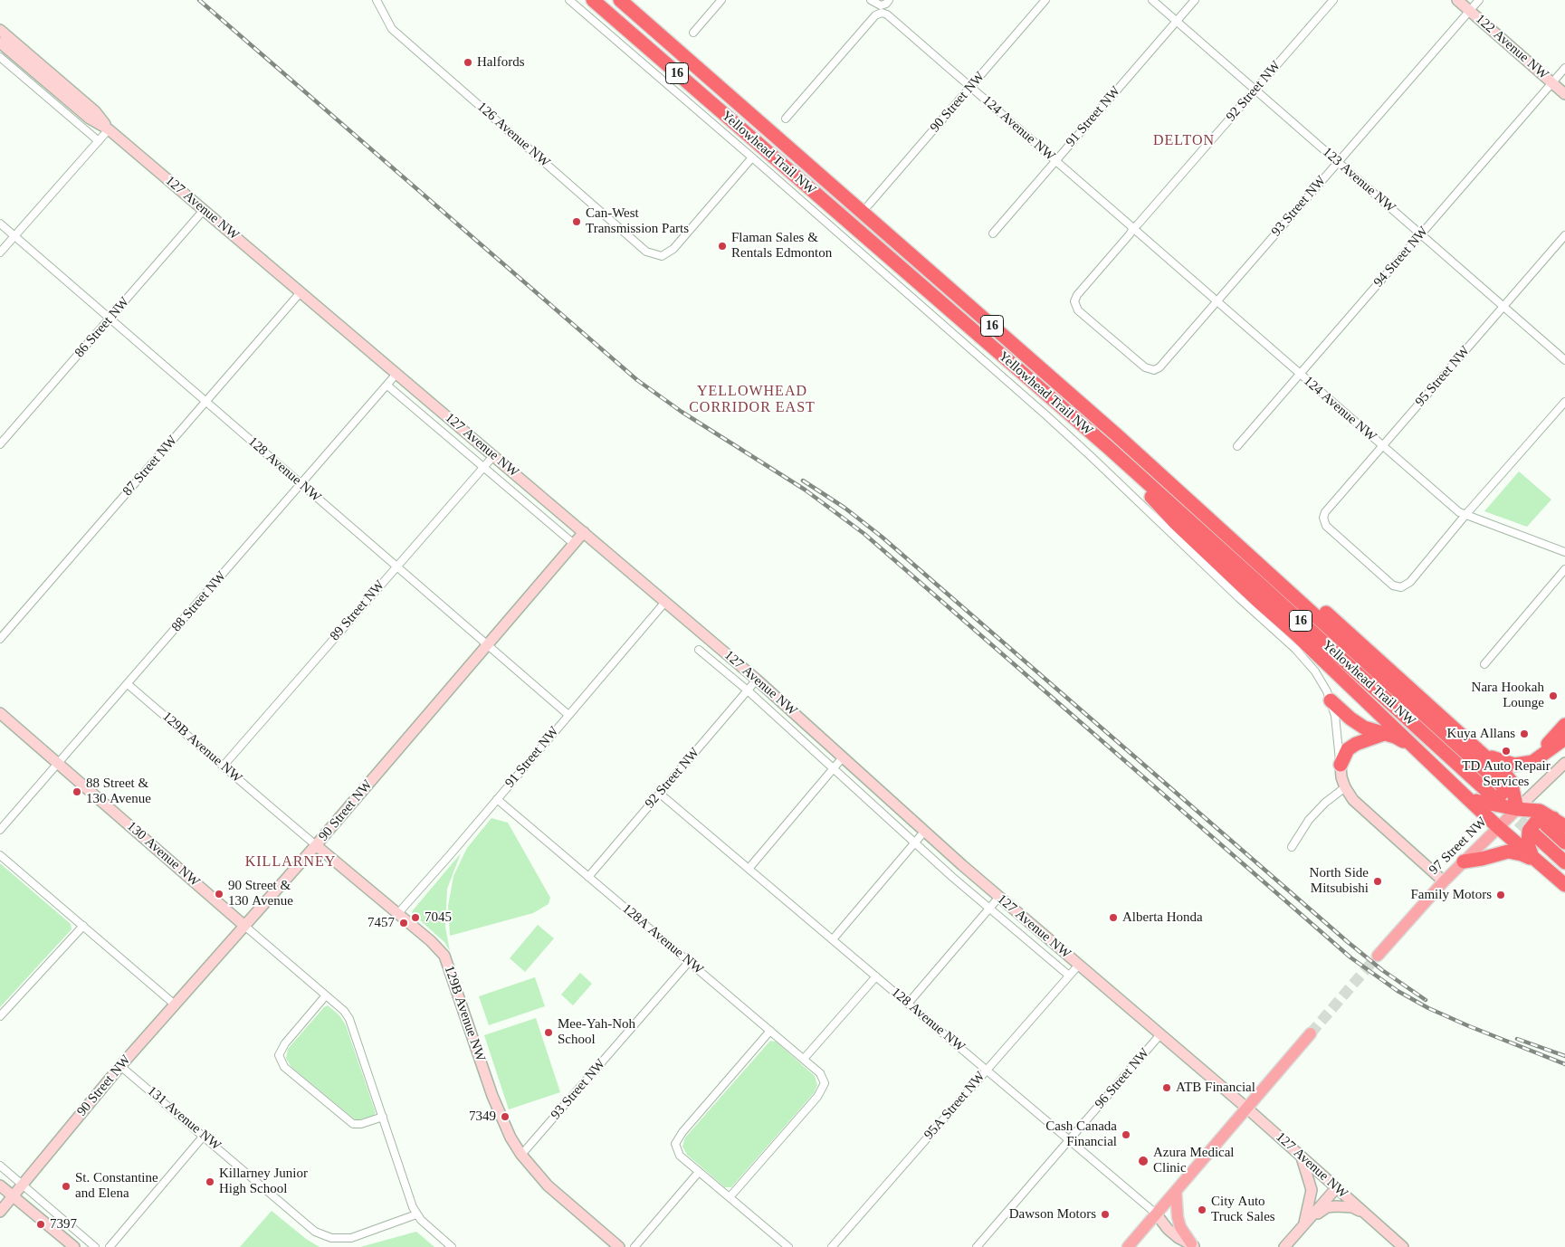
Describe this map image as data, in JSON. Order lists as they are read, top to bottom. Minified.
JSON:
{"streets":{"highway":["16","Yellowhead Trail NW"],"main road":["97 Street NW"],"street":["122 Avenue NW","92 Street NW","90 Street NW","91 Street NW","124 Avenue NW","126 Avenue NW","123 Avenue NW","93 Street NW","127 Avenue NW","94 Street NW","86 Street NW","95 Street NW","87 Street NW","128 Avenue NW","88 Street NW","89 Street NW","129B Avenue NW","130 Avenue NW","128A Avenue NW","96 Street NW","95A Street NW","131 Avenue NW"]},"crossings":[["122 Avenue NW","93 Street NW"],["122 Avenue NW","94 Street NW"],["92 Street NW","124 Avenue NW"],["92 Street NW","123 Avenue NW"],["92 Street NW","93 Street NW"],["92 Street NW","127 Avenue NW"],["92 Street NW","128 Avenue NW"],["92 Street NW","128A Avenue NW"],["90 Street NW","124 Avenue NW"],["90 Street NW","127 Avenue NW"],["90 Street NW","128 Avenue NW"],["90 Street NW","129B Avenue NW"],["90 Street NW","130 Avenue NW"],["90 Street NW","131 Avenue NW"],["91 Street NW","124 Avenue NW"],["91 Street NW","123 Avenue NW"],["91 Street NW","127 Avenue NW"],["91 Street NW","128 Avenue NW"],["91 Street NW","129B Avenue NW"],["91 Street NW","128A Avenue NW"],["124 Avenue NW","93 Street NW"],["124 Avenue NW","94 Street NW"],["124 Avenue NW","95 Street NW"],["126 Avenue NW","Yellowhead Trail NW"],["123 Avenue NW","93 Street NW"],["123 Avenue NW","94 Street NW"],["123 Avenue NW","95 Street NW"],["93 Street NW","129B Avenue NW"],["93 Street NW","128A Avenue NW"],["127 Avenue NW","86 Street NW"],["127 Avenue NW","87 Street NW"],["127 Avenue NW","88 Street NW"],["127 Avenue NW","89 Street NW"],["127 Avenue NW","96 Street NW"],["127 Avenue NW","95A Street NW"],["86 Street NW","128 Avenue NW"],["87 Street NW","128 Avenue NW"],["128 Avenue NW","88 Street NW"],["128 Avenue NW","89 Street NW"],["128 Avenue NW","96 Street NW"],["128 Avenue NW","95A Street NW"],["88 Street NW","129B Avenue NW"],["88 Street NW","130 Avenue NW"],["89 Street NW","129B Avenue NW"],["130 Avenue NW","131 Avenue NW"]],"districts":["DELTON","YELLOWHEAD CORRIDOR EAST","KILLARNEY"],"places":["Halfords","Can-West Transmission Parts","Flaman Sales & Rentals Edmonton","Nara Hookah Lounge","Kuya Allans","TD Auto Repair Services","88 Street & 130 Avenue","North Side Mitsubishi","90 Street & 130 Avenue","Family Motors","7045","Alberta Honda","7457","Mee-Yah-Noh School","ATB Financial","7349","Cash Canada Financial","Azura Medical Clinic","Killarney Junior High School","St. Constantine and Elena","City Auto Truck Sales","Dawson Motors","7397"]}
